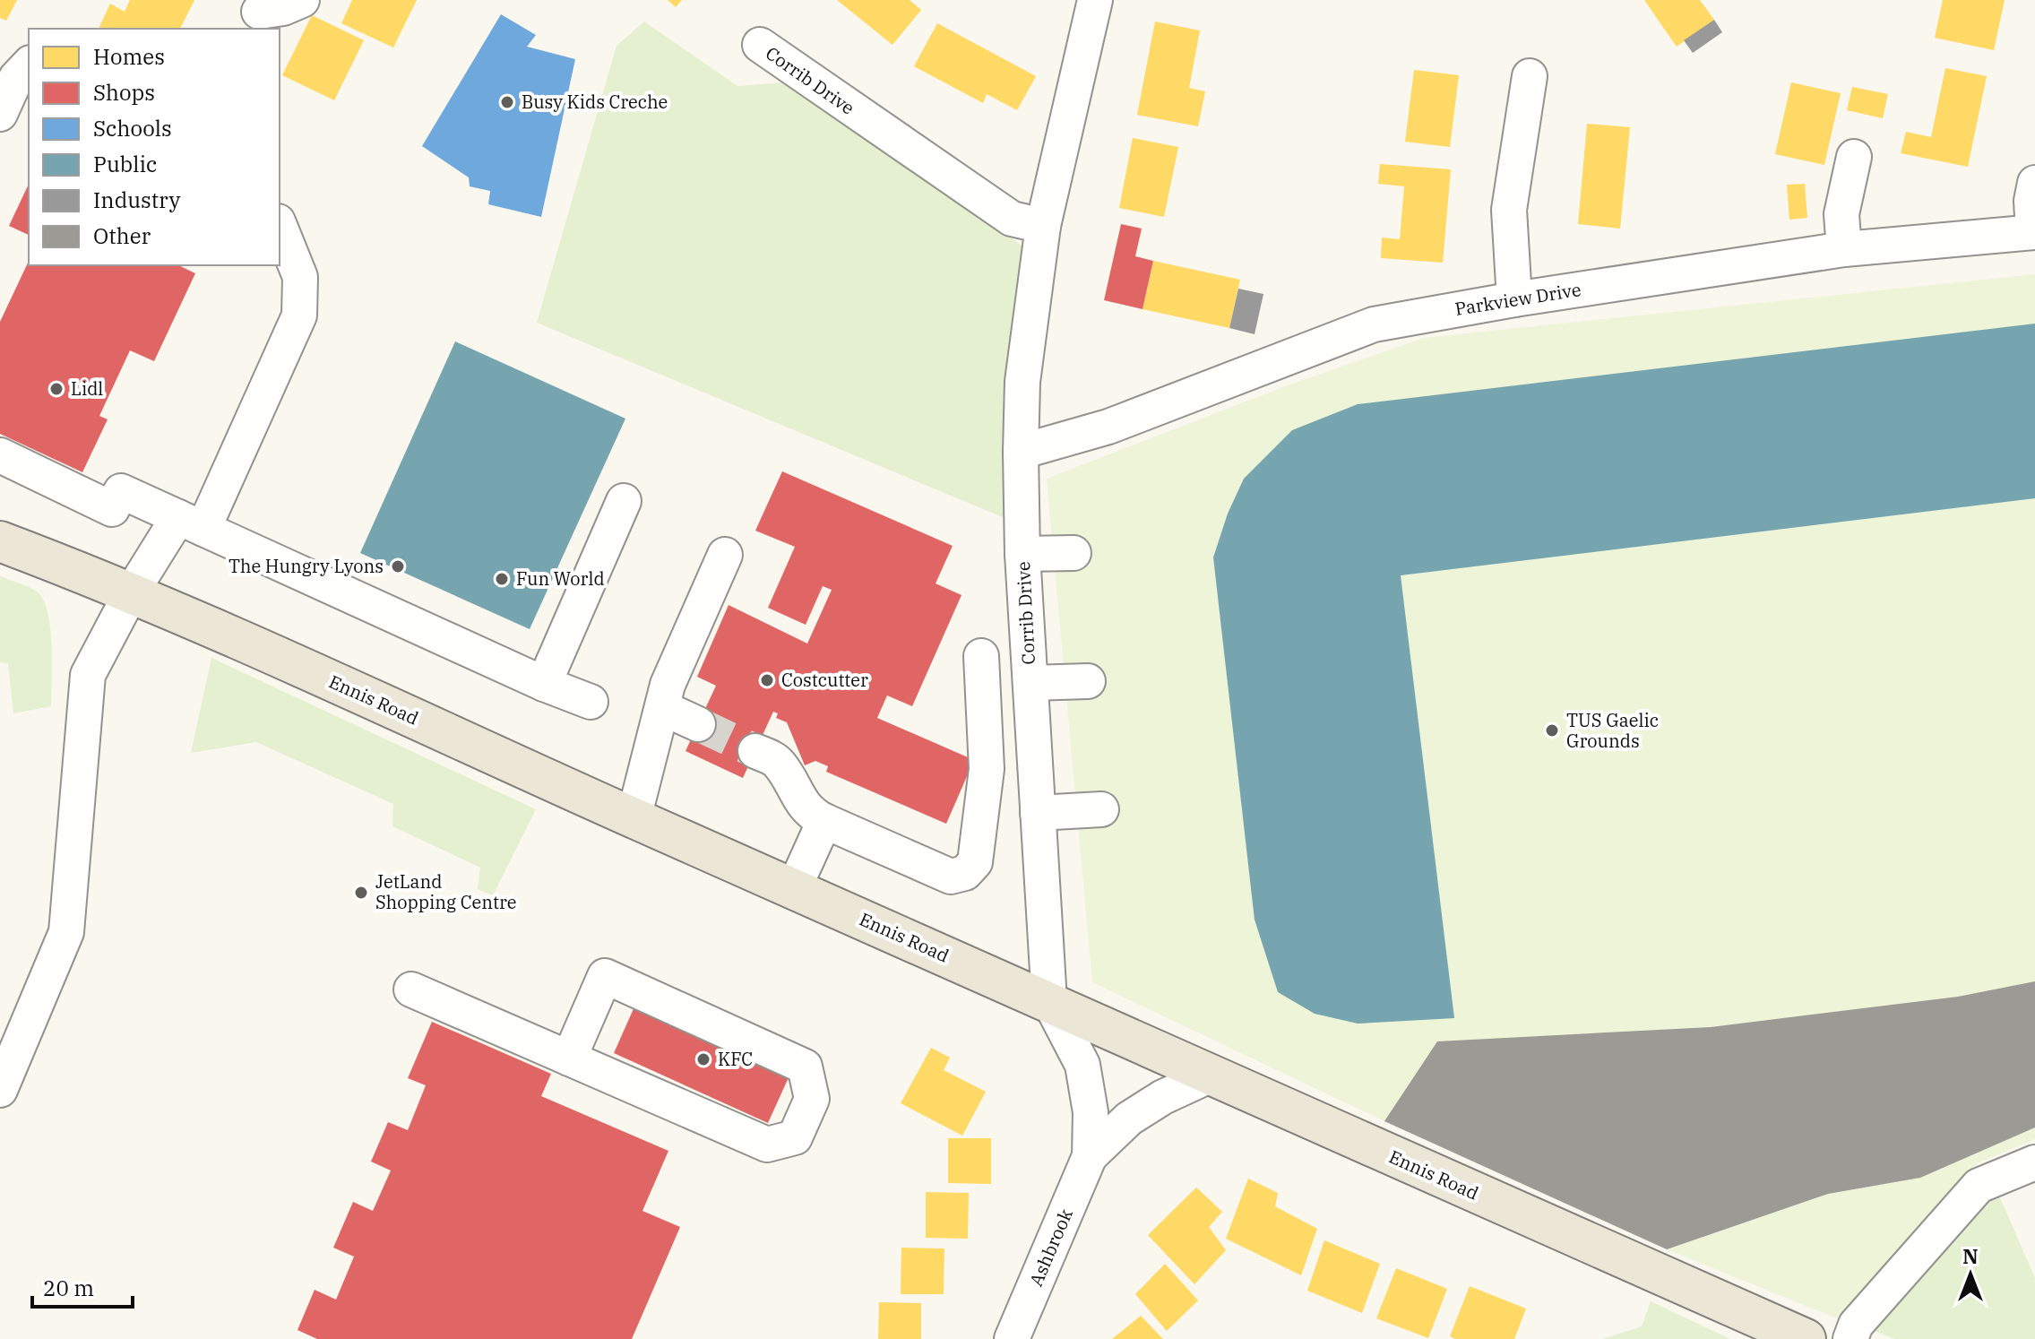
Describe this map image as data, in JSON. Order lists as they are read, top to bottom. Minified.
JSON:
{"streets":{"main road":["Ennis Road"],"street":["Corrib Drive","Parkview Drive","Ashbrook"]},"crossings":[["Corrib Drive","Parkview Drive"],["Corrib Drive","Ennis Road"],["Corrib Drive","Ashbrook"],["Ennis Road","Ashbrook"]],"places":["Busy Kids Creche","Lidl","The Hungry Lyons","Fun World","Costcutter","TUS Gaelic Grounds","JetLand Shopping Centre","KFC"],"legend":["Homes","Shops","Schools","Public","Industry","Other"],"scale_bar":"20 m","north":"top"}
